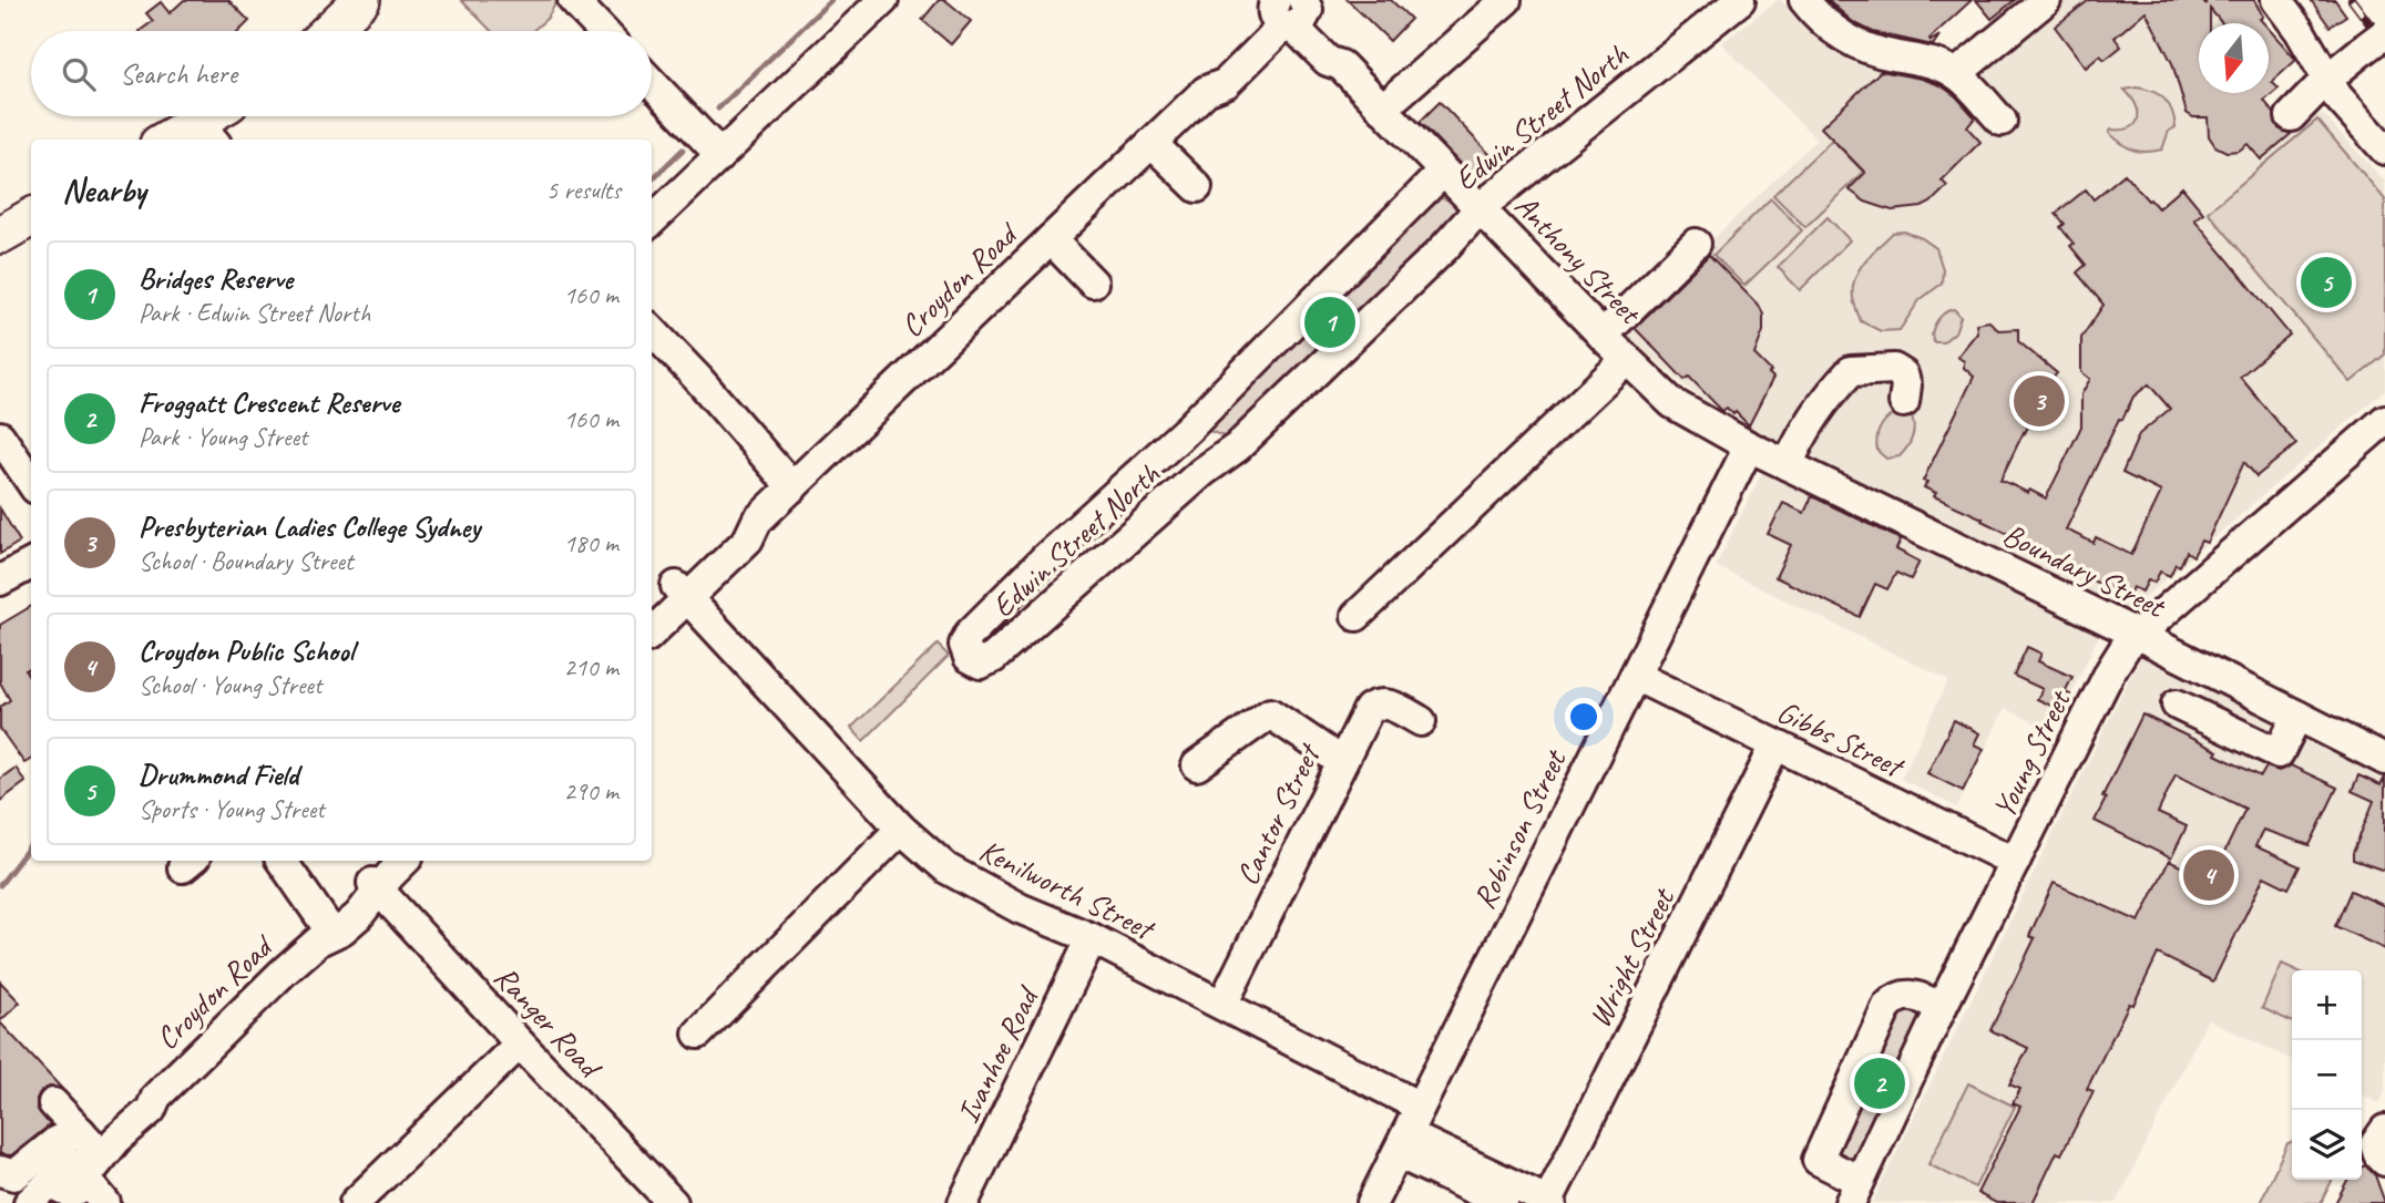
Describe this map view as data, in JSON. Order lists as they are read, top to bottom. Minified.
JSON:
{"streets":{"street":["Edwin Street North","Anthony Street","Croydon Road","Boundary Street","Gibbs Street","Young Street","Cantor Street","Robinson Street","Kenilworth Street","Wright Street","Ranger Road","Ivanhoe Road"]},"crossings":[["Edwin Street North","Anthony Street"],["Anthony Street","Croydon Road"],["Anthony Street","Boundary Street"],["Anthony Street","Robinson Street"],["Croydon Road","Kenilworth Street"],["Croydon Road","Ranger Road"],["Boundary Street","Young Street"],["Boundary Street","Robinson Street"],["Gibbs Street","Young Street"],["Gibbs Street","Robinson Street"],["Gibbs Street","Wright Street"],["Cantor Street","Kenilworth Street"],["Robinson Street","Kenilworth Street"],["Kenilworth Street","Ivanhoe Road"]],"north":"bottom","page":{"search":"Search here","heading":["Nearby","5 results"],"list":[{"mark":"1","name":"Bridges Reserve","note":"Park · Edwin Street North","value":"160 m"},{"mark":"2","name":"Froggatt Crescent Reserve","note":"Park · Young Street","value":"160 m"},{"mark":"3","name":"Presbyterian Ladies College Sydney","note":"School · Boundary Street","value":"180 m"},{"mark":"4","name":"Croydon Public School","note":"School · Young Street","value":"210 m"},{"mark":"5","name":"Drummond Field","note":"Sports · Young Street","value":"290 m"}],"pins":["5","1","3","4","2"],"map_buttons":["+","−"]}}
